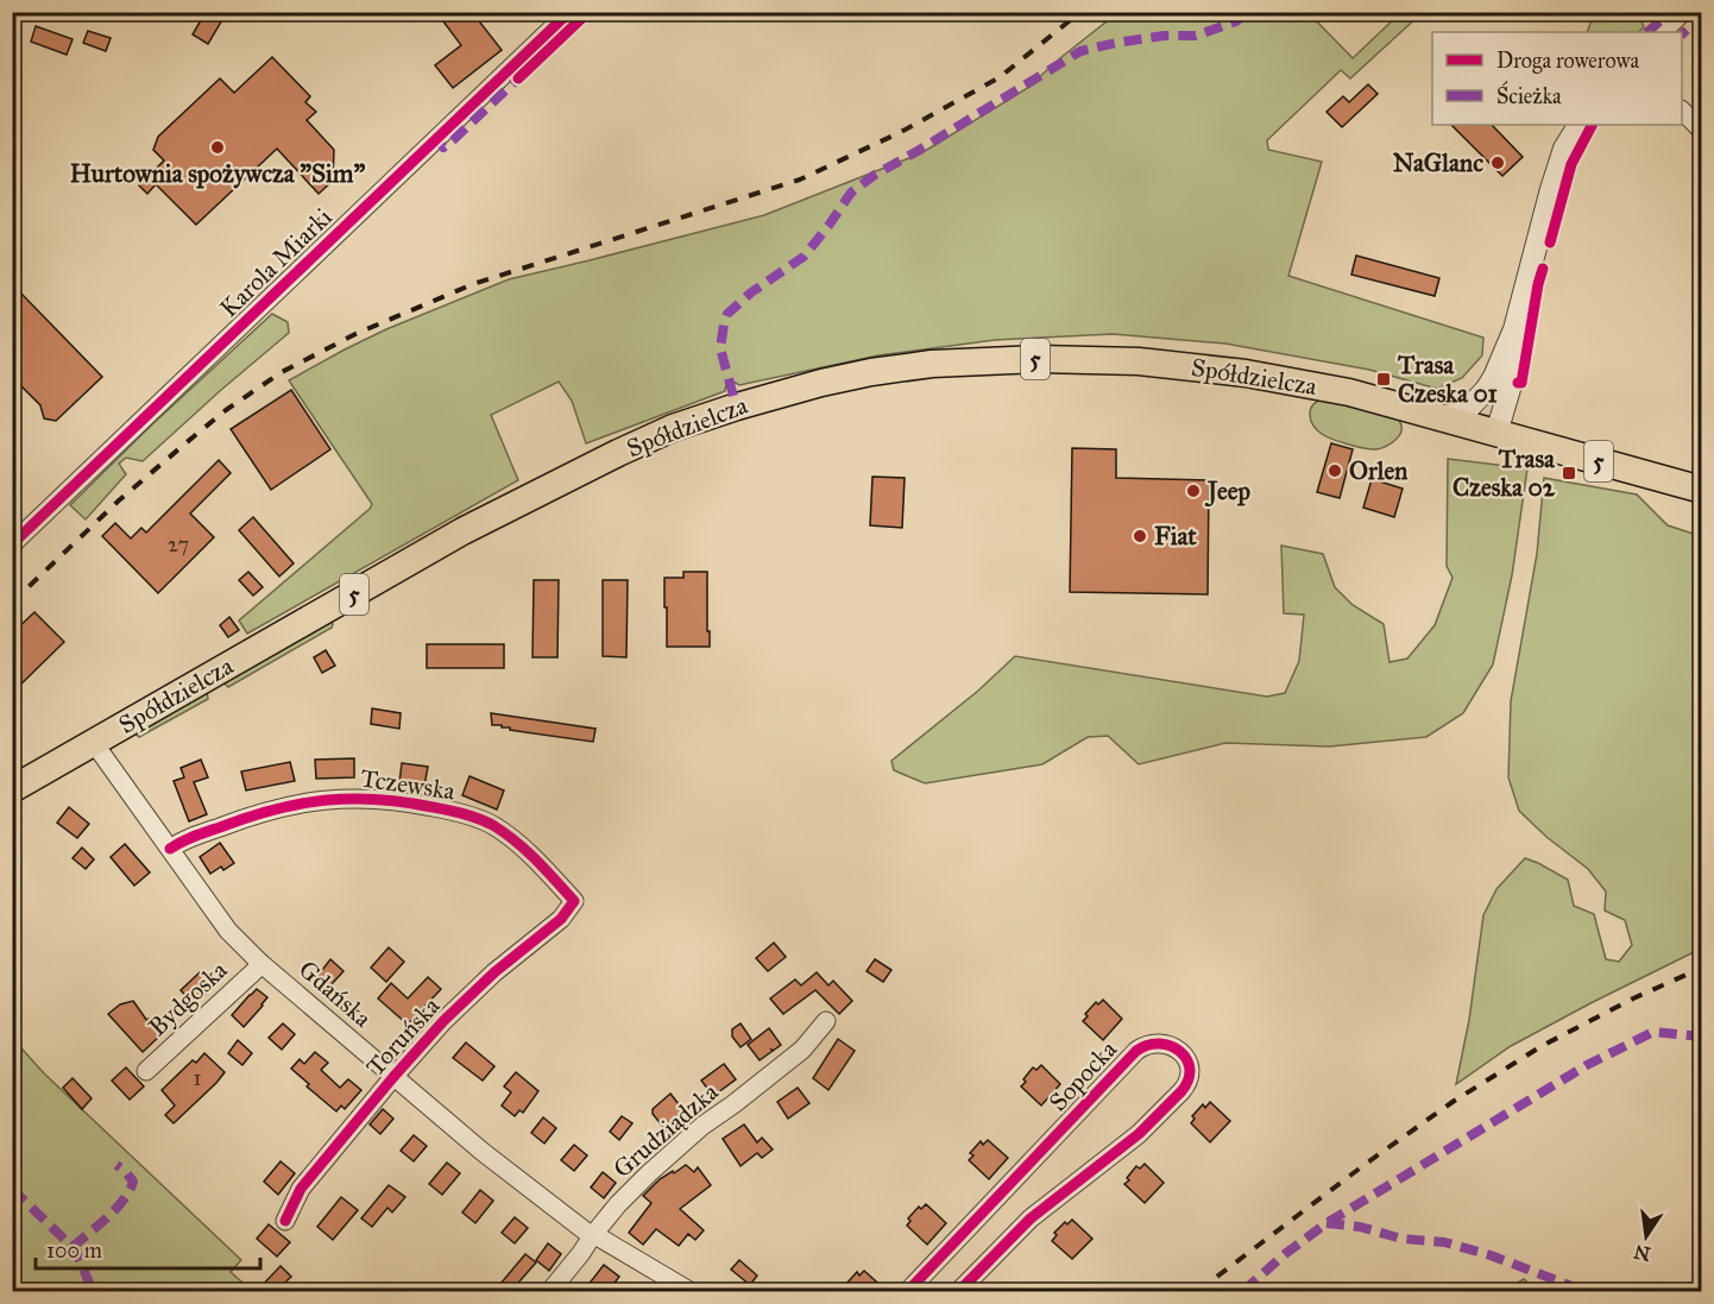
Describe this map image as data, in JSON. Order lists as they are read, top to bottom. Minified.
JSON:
{"streets":{"main road":["5","Spółdzielcza"],"street":["Karola Miarki","Tczewska","Gdańska","Bydgoska","Toruńska","Sopocka","Grudziądzka"]},"crossings":[["5","Spółdzielcza"],["Spółdzielcza","Gdańska"],["Tczewska","Gdańska"],["Tczewska","Toruńska"],["Gdańska","Bydgoska"],["Gdańska","Toruńska"],["Gdańska","Grudziądzka"]],"places":{"other":["Hurtownia spożywcza \"Sim\"","NaGlanc","Orlen","Jeep","Fiat"],"transit":["Trasa Czeska 01","Trasa Czeska 02"]},"house_numbers":["27","1"],"legend":["Droga rowerowa","Ścieżka"],"scale_bar":"100 m","north":"bottom"}
